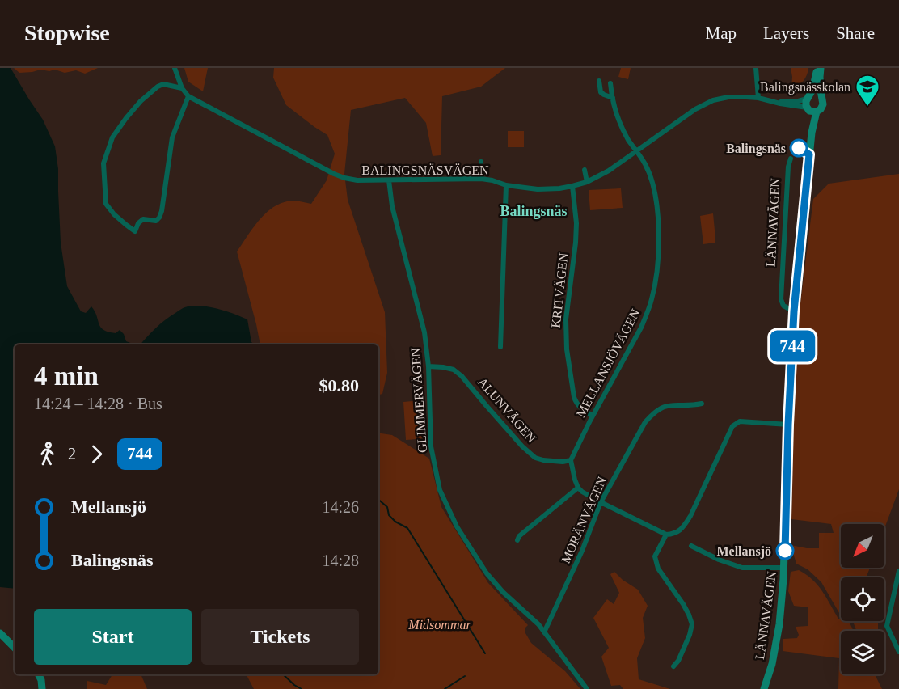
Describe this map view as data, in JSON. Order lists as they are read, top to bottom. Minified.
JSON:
{"streets":{"main road":["LÄNNAVÄGEN"],"street":["BALINGSNÄSVÄGEN","KRITVÄGEN","MELLANSJÖVÄGEN","GLIMMERVÄGEN","ALUNVÄGEN","MORÄNVÄGEN"]},"crossings":[["BALINGSNÄSVÄGEN","LÄNNAVÄGEN"],["BALINGSNÄSVÄGEN","KRITVÄGEN"],["BALINGSNÄSVÄGEN","MELLANSJÖVÄGEN"],["BALINGSNÄSVÄGEN","GLIMMERVÄGEN"],["KRITVÄGEN","MELLANSJÖVÄGEN"],["MELLANSJÖVÄGEN","ALUNVÄGEN"],["GLIMMERVÄGEN","ALUNVÄGEN"],["GLIMMERVÄGEN","MORÄNVÄGEN"]],"districts":["Balingsnäs"],"parks":["Midsommar"],"places":{"school or university":["Balingsnässkolan"],"other":["Balingsnäs","Mellansjö"]},"lines":["bus line 744"],"north":"bottom left","page":{"header":"Stopwise","nav":["Map","Layers","Share"],"on_map":"744","heading":["4 min","14:24 – 14:28 · Bus","$0.80"],"legs":["2","744"],"list":[{"name":"Mellansjö","value":"14:26"},{"name":"Balingsnäs","value":"14:28"}],"buttons":["Start","Tickets"]}}
